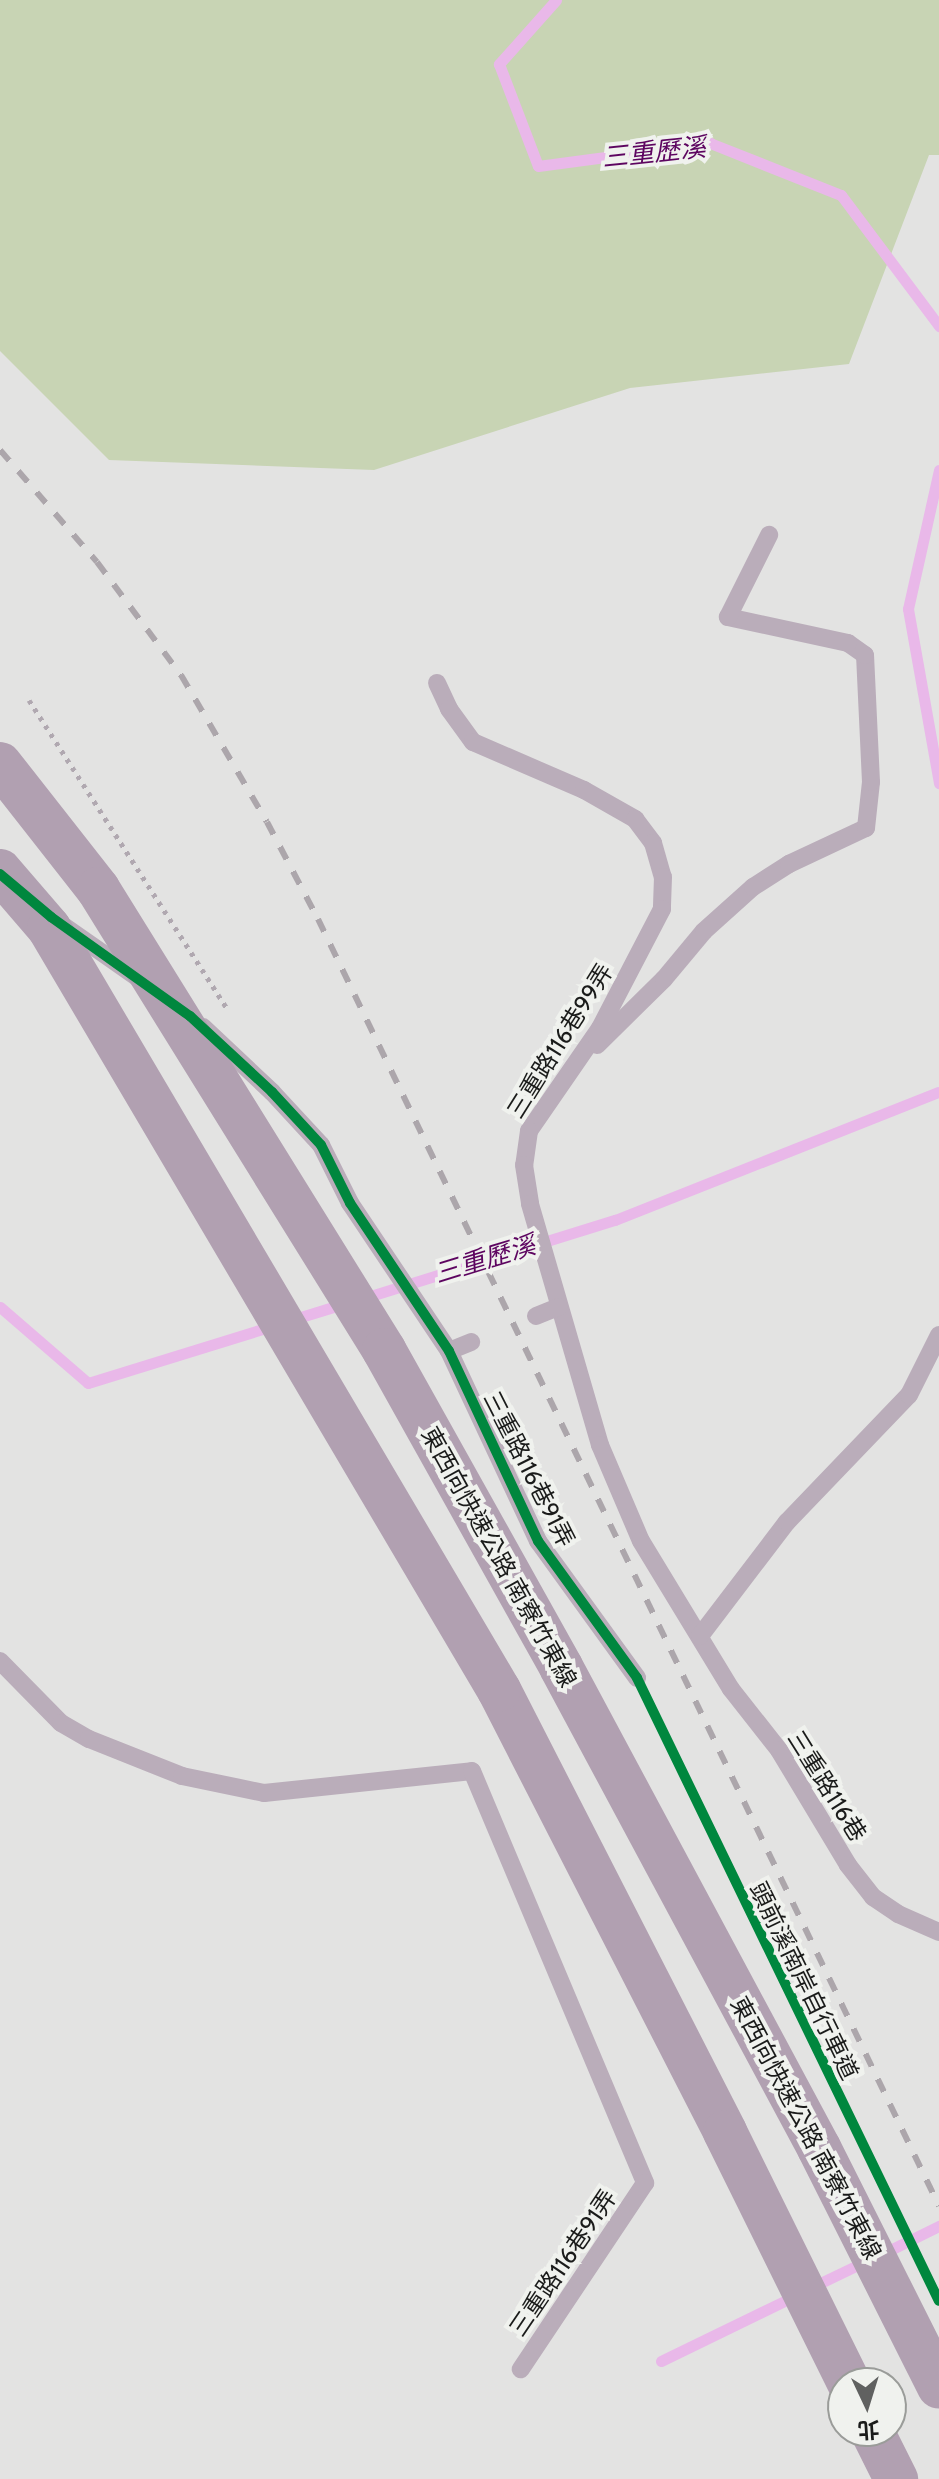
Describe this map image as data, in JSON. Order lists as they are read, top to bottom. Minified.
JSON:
{"streets":{"highway":["東西向快速公路 南寮竹東線"],"lane":["三重路116巷99弄","三重路116巷91弄","三重路116巷"],"cycle path":["頭前溪南岸自行車道"]},"crossings":[["三重路116巷99弄","三重路116巷"]],"water":["三重歷溪"],"north":"bottom"}
